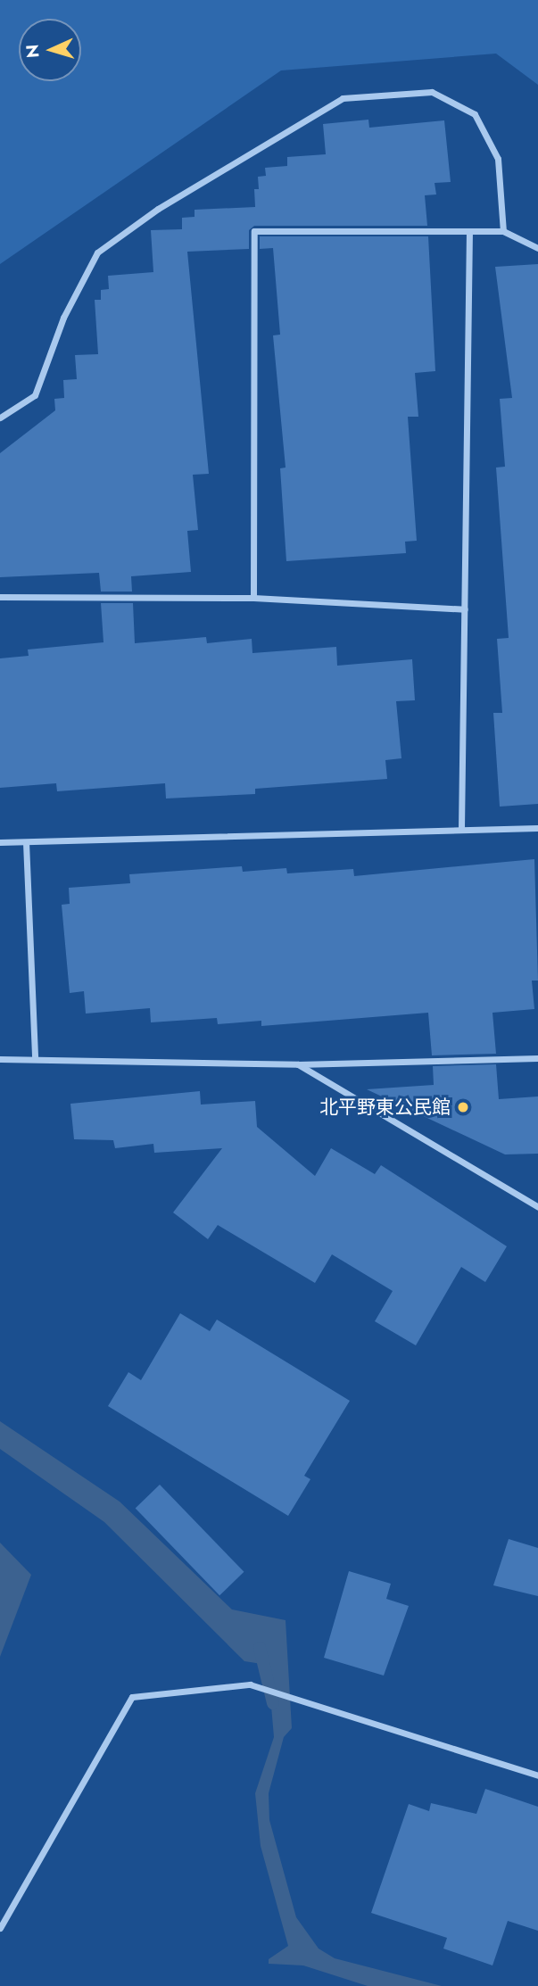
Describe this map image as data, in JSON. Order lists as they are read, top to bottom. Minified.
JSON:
{"places":["北平野東公民館"],"north":"left"}
